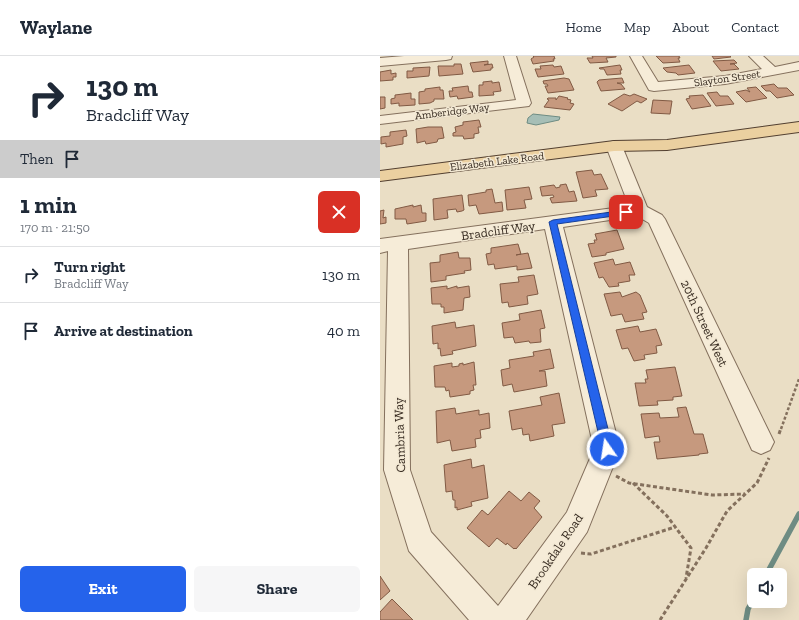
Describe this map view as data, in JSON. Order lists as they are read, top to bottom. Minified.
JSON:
{"streets":{"main road":["Elizabeth Lake Road"],"street":["Slayton Street","Amberidge Way","Bradcliff Way","20th Street West","Cambria Way","Brookdale Road"]},"crossings":[["Bradcliff Way","20th Street West"],["Bradcliff Way","Cambria Way"],["Bradcliff Way","Brookdale Road"]],"page":{"header":"Waylane","nav":["Home","Map","About","Contact"],"turn":["130 m","Bradcliff Way"],"then":"Then","heading":["1 min","170 m · 21:50"],"list":[{"name":"Turn right","note":"Bradcliff Way","value":"130 m"},{"name":"Arrive at destination","value":"40 m"}],"buttons":["Exit","Share"]}}
